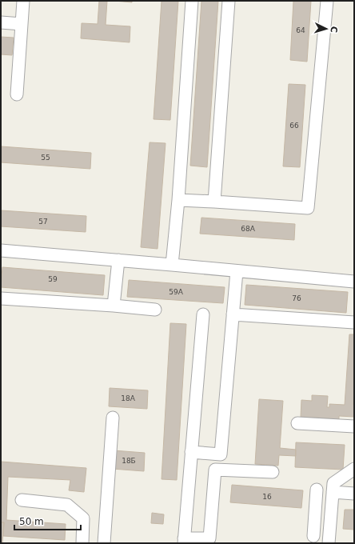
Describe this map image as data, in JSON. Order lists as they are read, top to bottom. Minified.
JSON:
{"house_numbers":["64","66","55","57","68А","59","59А","76","18А","18Б","16"],"scale_bar":"50 m","north":"right"}
